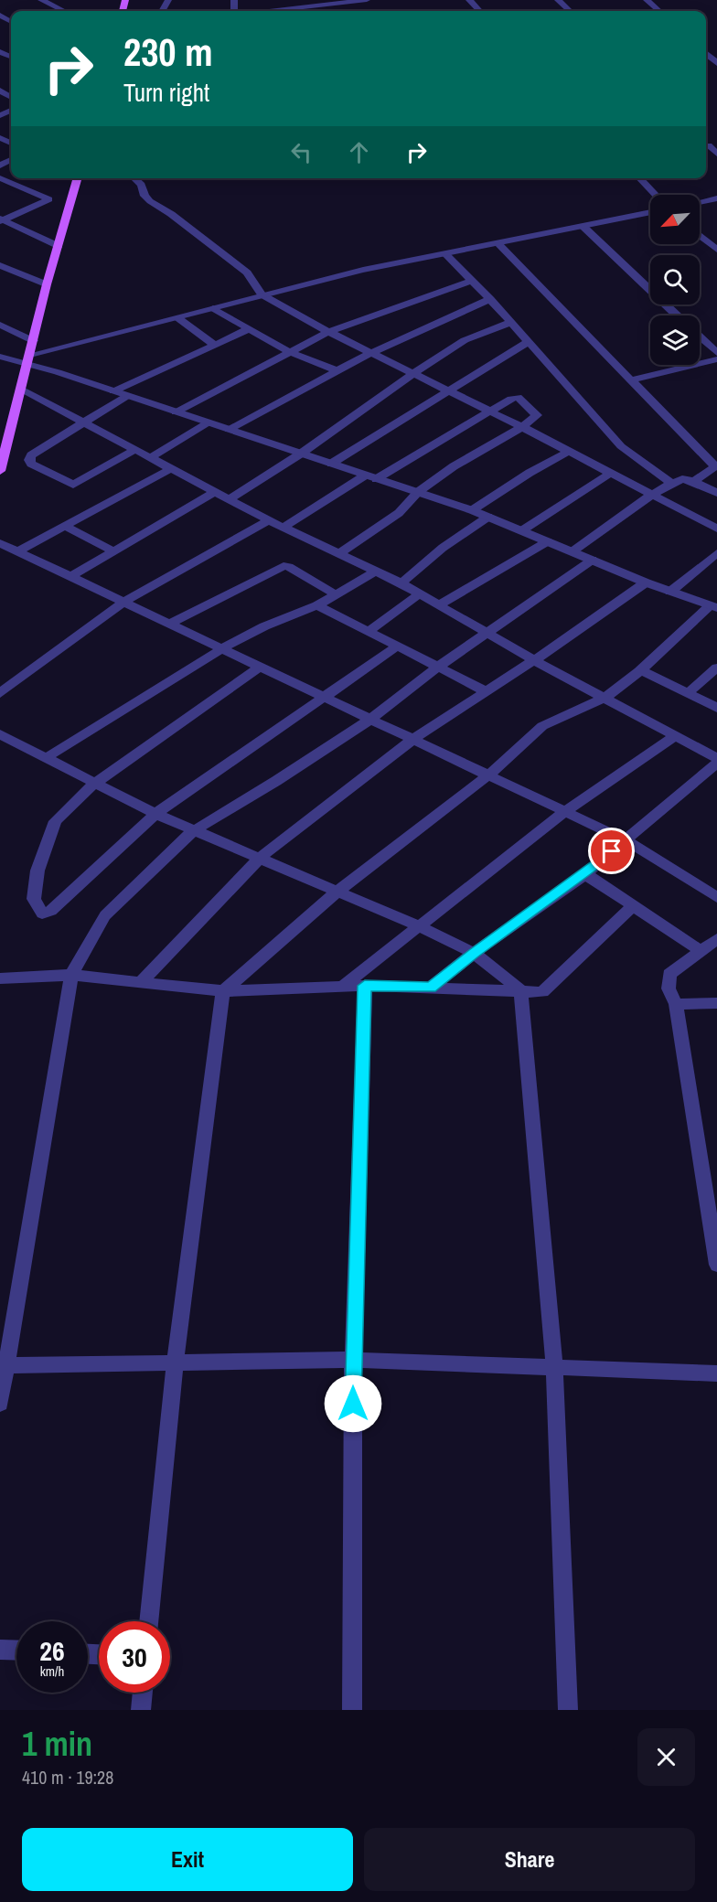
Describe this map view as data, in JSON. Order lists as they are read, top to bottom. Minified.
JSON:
{"north":"bottom left","page":{"turn":["230 m","Turn right"],"speed":"26 km/h","limit":"30","heading":["1 min","410 m · 19:28"],"buttons":["Exit","Share"]}}
